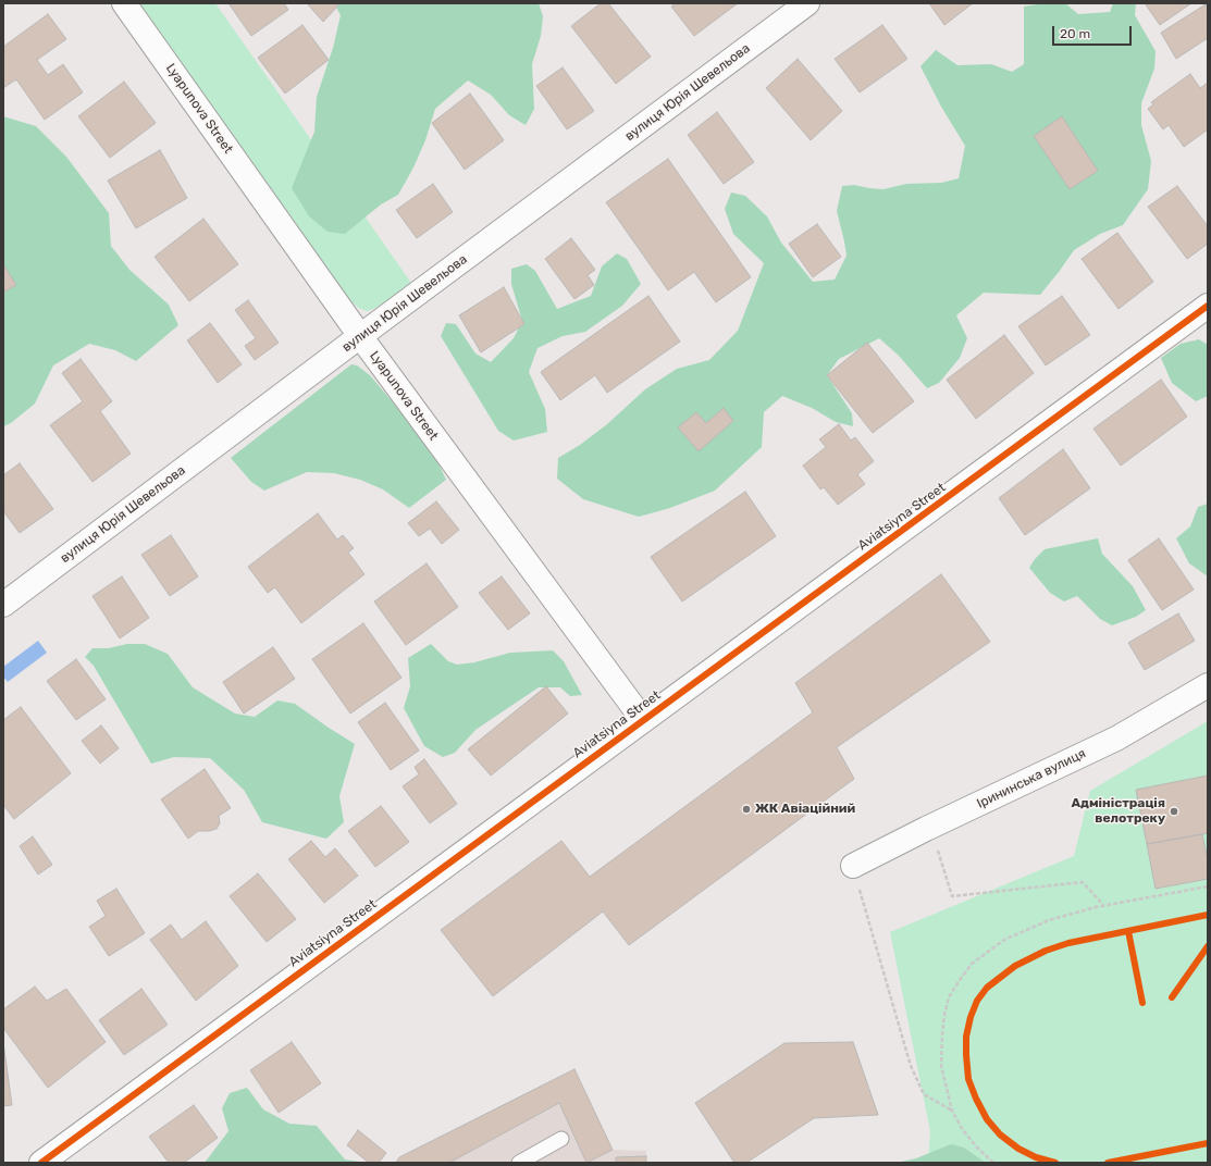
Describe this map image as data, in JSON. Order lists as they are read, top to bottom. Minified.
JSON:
{"streets":{"street":["вулиця Юрія Шевельова","Lyapunova Street","Aviatsiyna Street","Ірининська вулиця"]},"crossings":[["вулиця Юрія Шевельова","Lyapunova Street"],["Lyapunova Street","Aviatsiyna Street"]],"places":["ЖК Авіаційний","Адміністрація велотреку"],"scale_bar":"20 m"}
